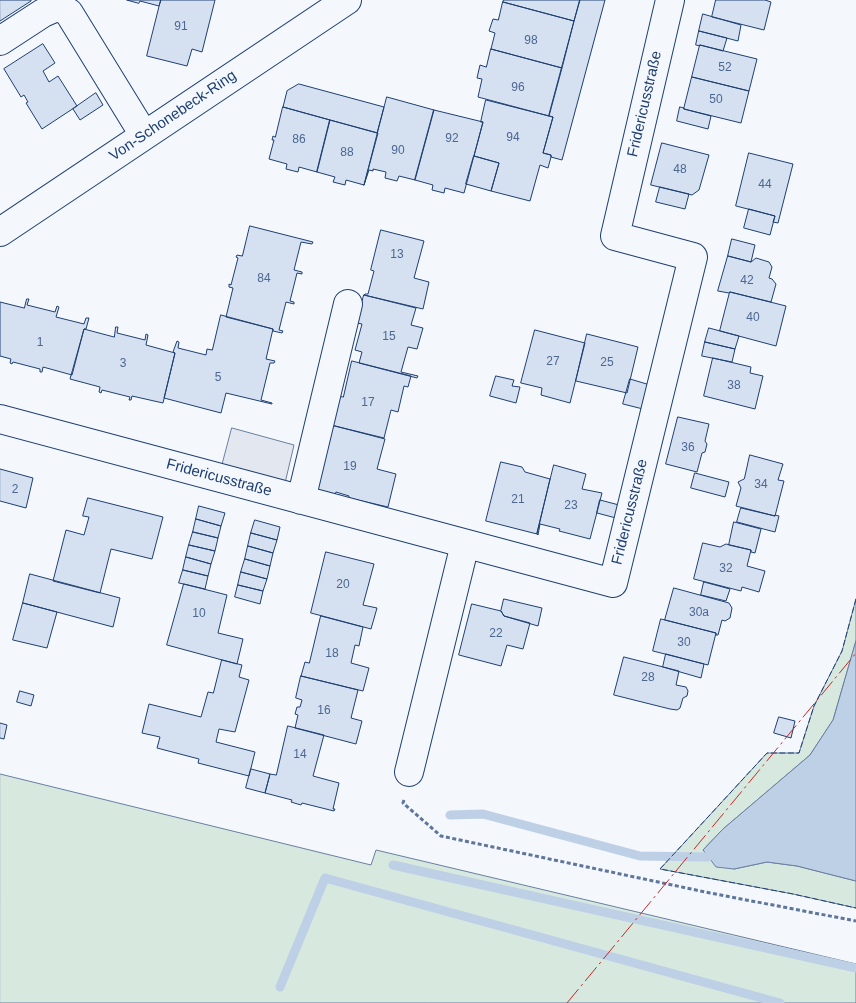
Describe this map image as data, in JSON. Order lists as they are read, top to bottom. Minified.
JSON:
{"streets":{"street":["Fridericusstraße","Von-Schonebeck-Ring"]},"house_numbers":["91","98","52","96","50","94","92","86","90","88","48","44","13","84","42","40","15","1","27","25","3","5","38","17","36","19","34","2","21","23","32","20","30a","10","22","30","18","28","16","14"]}
